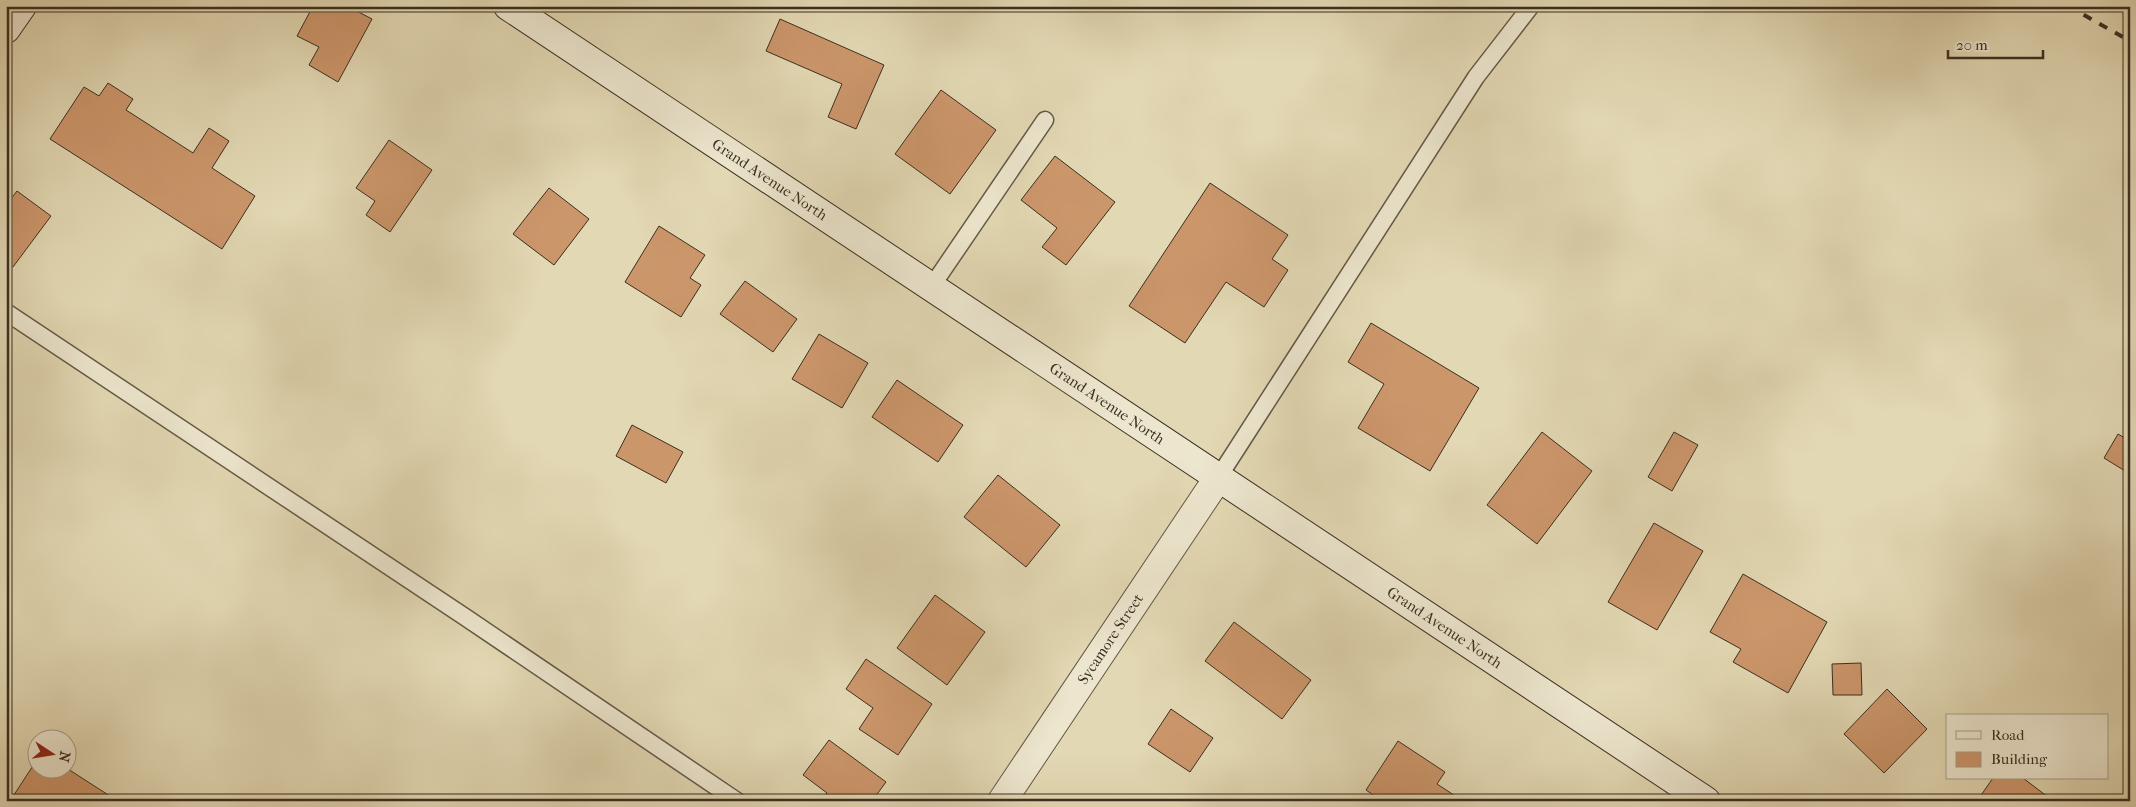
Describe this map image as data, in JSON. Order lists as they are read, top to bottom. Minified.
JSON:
{"streets":{"main road":["Grand Avenue North","Sycamore Street"]},"crossings":[["Grand Avenue North","Sycamore Street"]],"legend":["Road","Building"],"scale_bar":"20 m","north":"right"}
